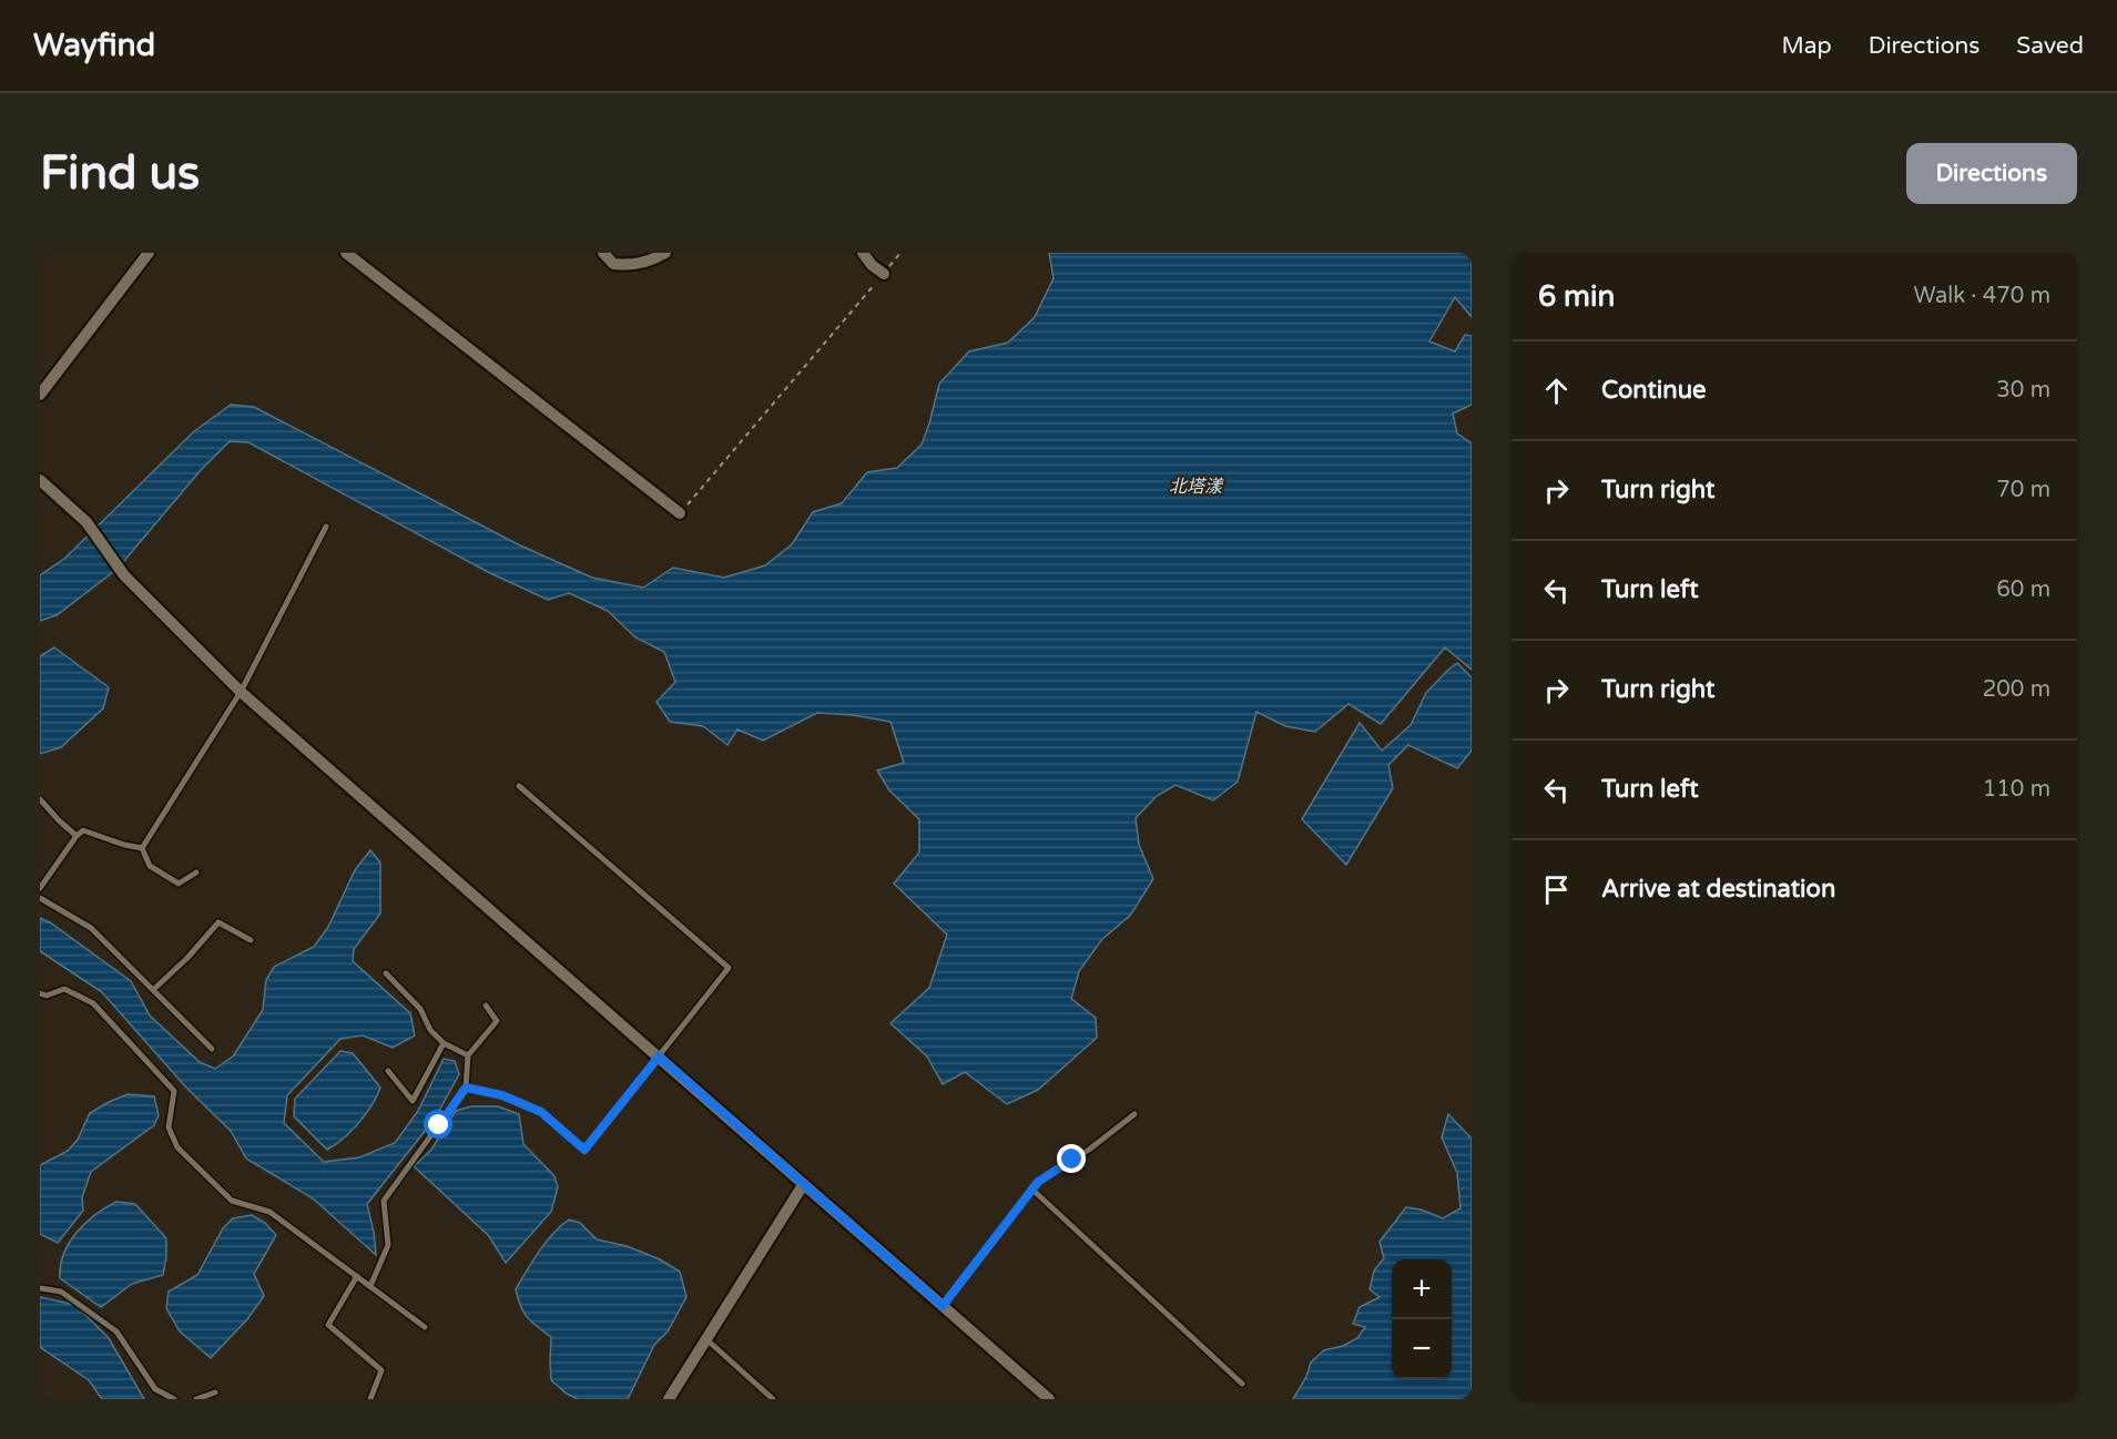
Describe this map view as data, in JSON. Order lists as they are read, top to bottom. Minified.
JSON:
{"water":["北塔漾"],"page":{"header":"Wayfind","nav":["Map","Directions","Saved"],"buttons":"Directions","title":"Find us","heading":["6 min","Walk · 470 m"],"list":[["Continue","30 m"],["Turn right","70 m"],["Turn left","60 m"],["Turn right","200 m"],["Turn left","110 m"],"Arrive at destination"],"map_buttons":["+","−"]}}
